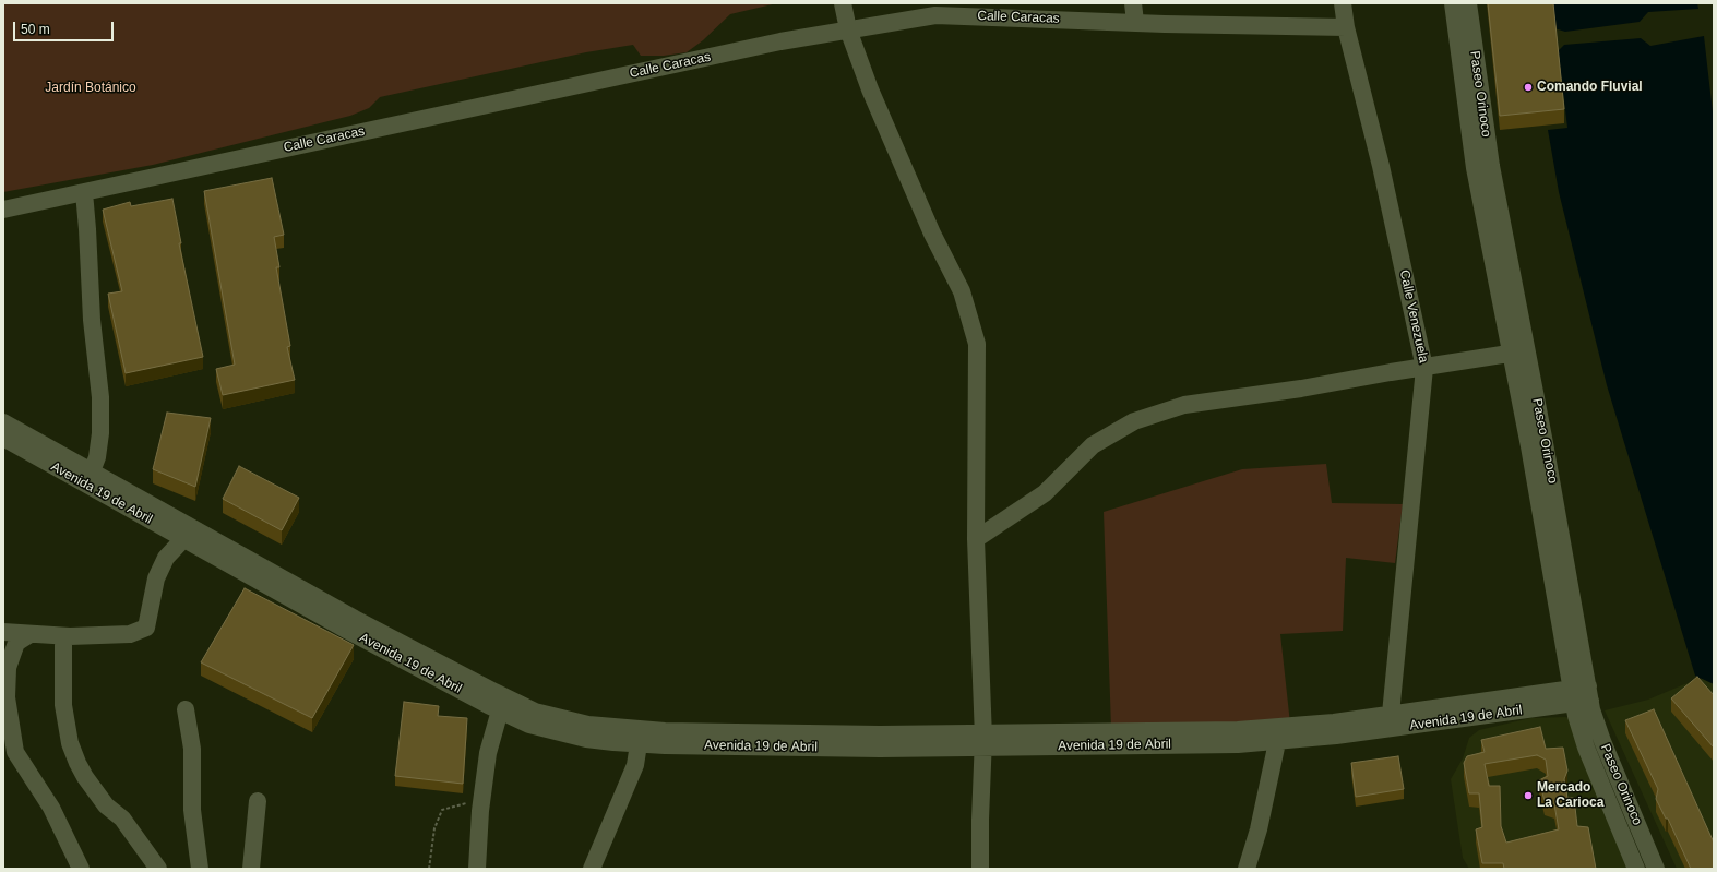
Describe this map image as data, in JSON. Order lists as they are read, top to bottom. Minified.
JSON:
{"streets":{"street":["Calle Caracas","Paseo Orinoco","Calle Venezuela","Avenida 19 de Abril"]},"crossings":[["Calle Caracas","Calle Venezuela"],["Paseo Orinoco","Avenida 19 de Abril"],["Calle Venezuela","Avenida 19 de Abril"]],"parks":["Jardín Botánico"],"places":["Comando Fluvial","Mercado La Carioca"],"scale_bar":"50 m"}
